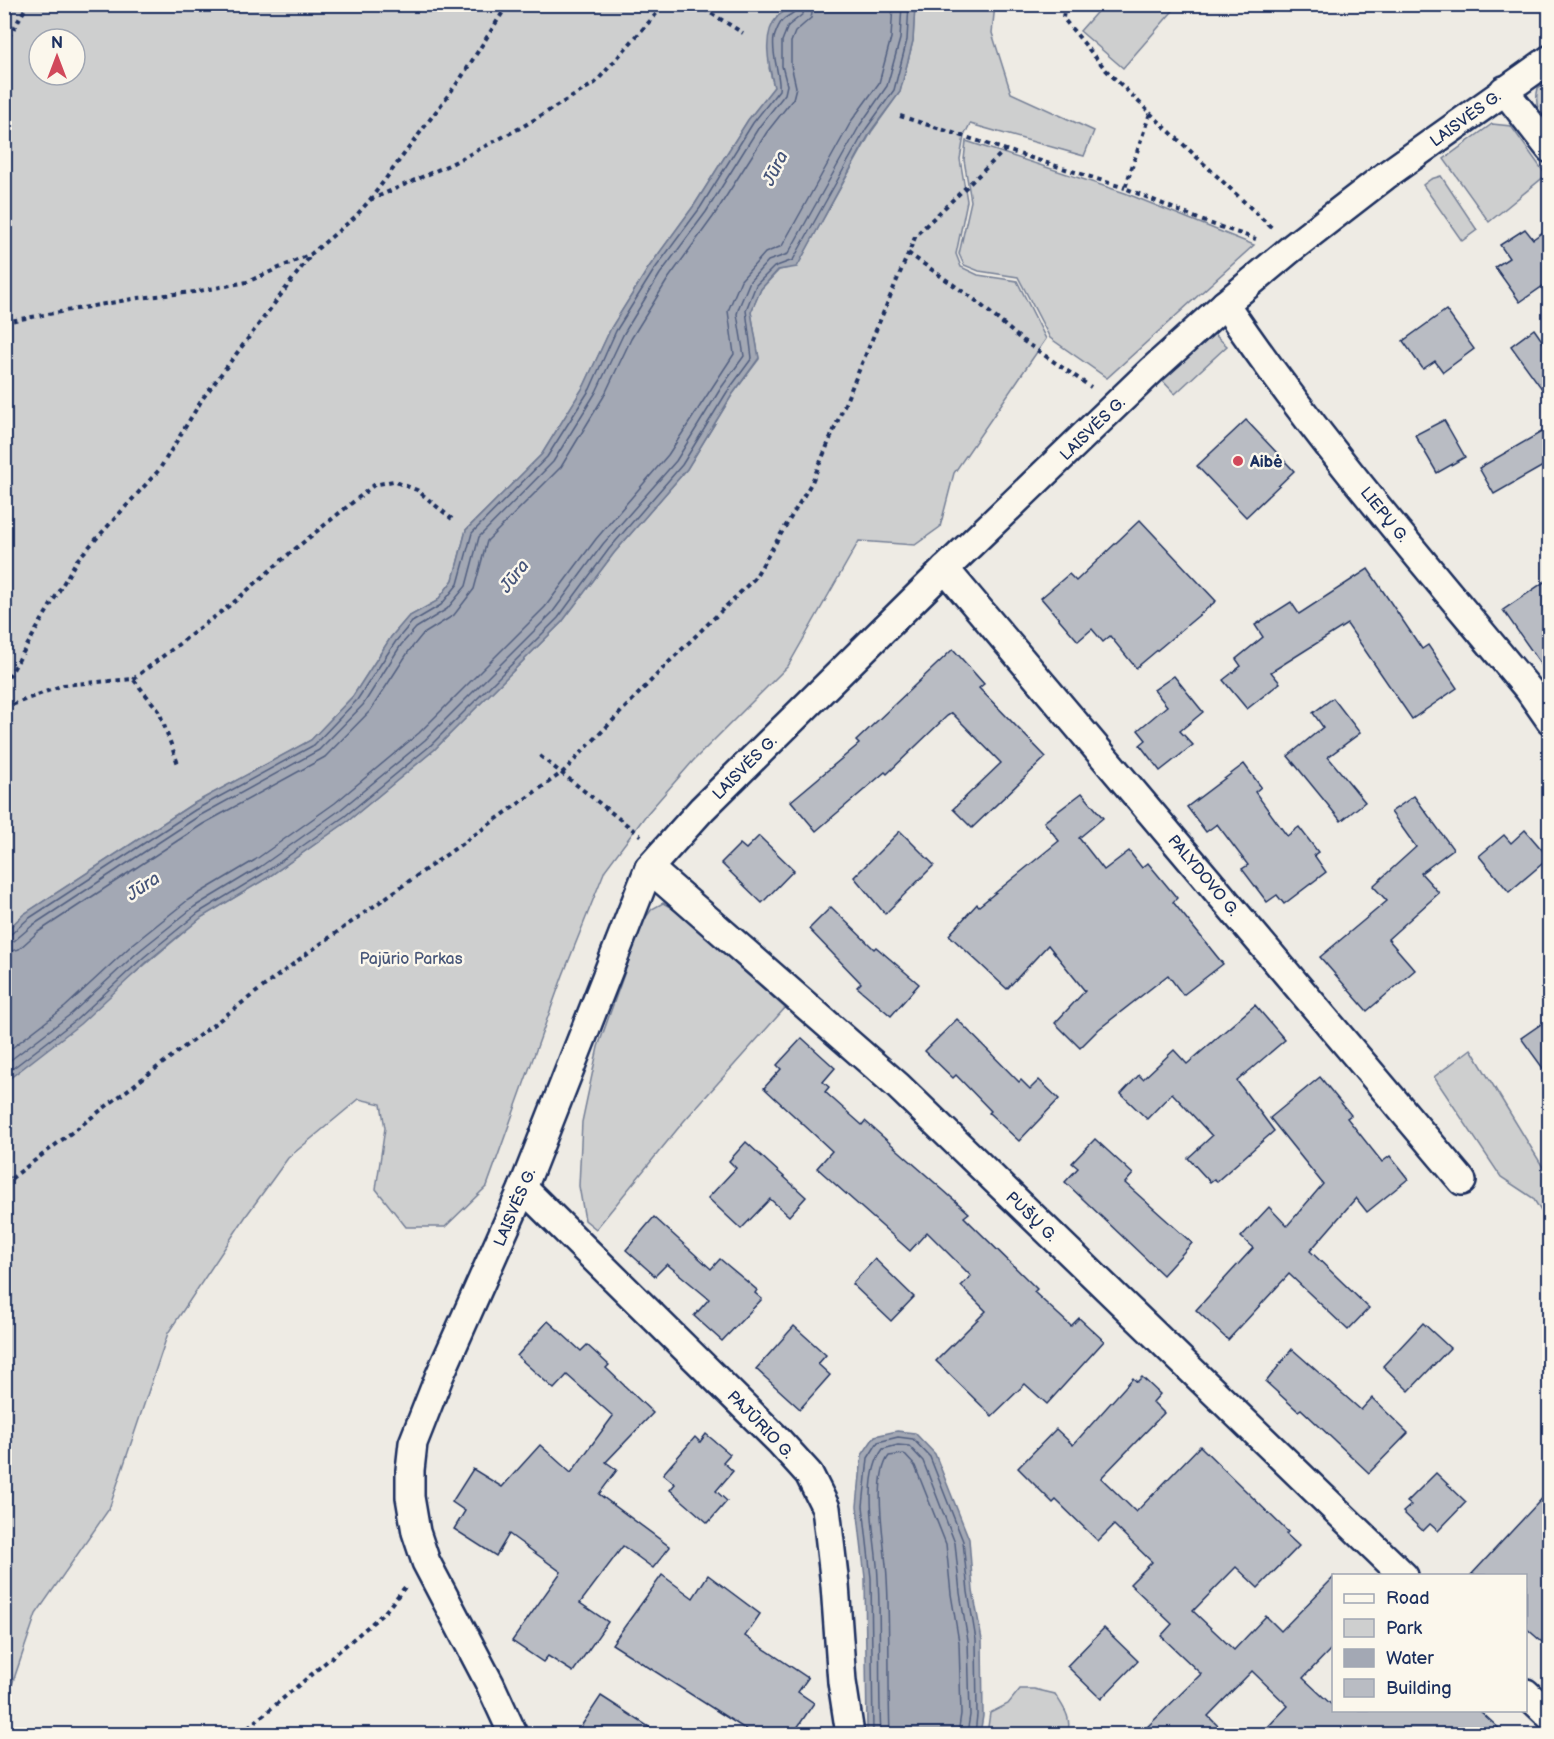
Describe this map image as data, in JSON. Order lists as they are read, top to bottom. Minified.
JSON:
{"streets":{"street":["LAISVĖS G.","LIEPŲ G.","PALYDOVO G.","PUŠŲ G.","PAJŪRIO G."]},"crossings":[["LAISVĖS G.","LIEPŲ G."],["LAISVĖS G.","PALYDOVO G."],["LAISVĖS G.","PUŠŲ G."],["LAISVĖS G.","PAJŪRIO G."]],"water":["Jūra"],"parks":["Pajūrio Parkas"],"places":["Aibė"],"legend":["Road","Park","Water","Building"],"north":"top"}
